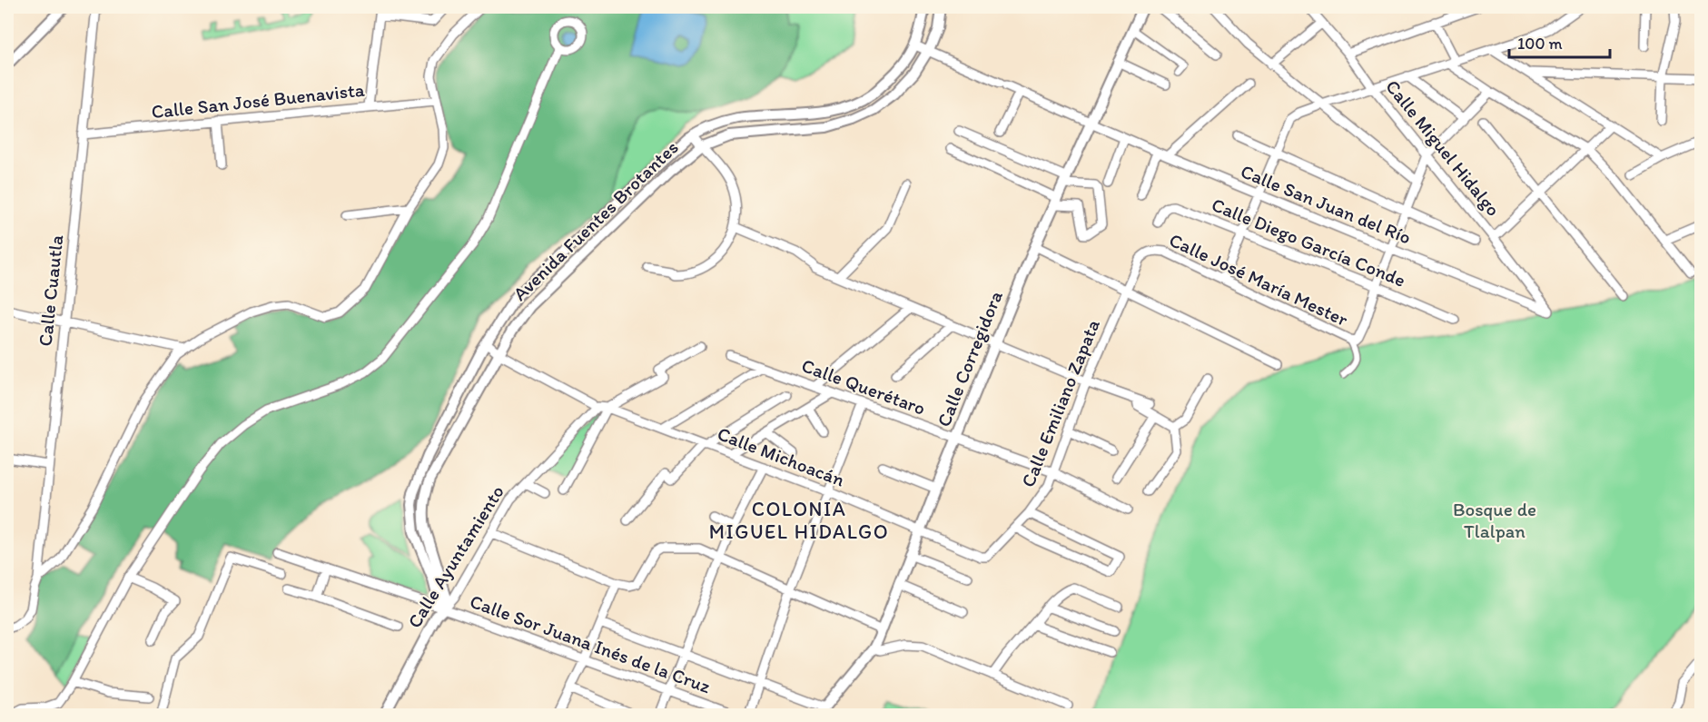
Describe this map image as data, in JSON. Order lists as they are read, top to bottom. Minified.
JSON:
{"streets":{"street":["Calle San José Buenavista","Calle Miguel Hidalgo","Calle San Juan del Río","Avenida Fuentes Brotantes","Calle Diego García Conde","Calle José María Mester","Calle Cuautla","Calle Corregidora","Calle Querétaro","Calle Emiliano Zapata","Calle Michoacán","Calle Ayuntamiento","Calle Sor Juana Inés de la Cruz"]},"crossings":[["Calle San José Buenavista","Calle Cuautla"],["Calle Miguel Hidalgo","Calle San Juan del Río"],["Calle Miguel Hidalgo","Calle José María Mester"],["Calle San Juan del Río","Avenida Fuentes Brotantes"],["Calle San Juan del Río","Calle José María Mester"],["Calle San Juan del Río","Calle Corregidora"],["Avenida Fuentes Brotantes","Calle Michoacán"],["Avenida Fuentes Brotantes","Calle Ayuntamiento"],["Avenida Fuentes Brotantes","Calle Sor Juana Inés de la Cruz"],["Calle Diego García Conde","Calle José María Mester"],["Calle José María Mester","Calle Emiliano Zapata"],["Calle Corregidora","Calle Querétaro"],["Calle Corregidora","Calle Michoacán"],["Calle Querétaro","Calle Emiliano Zapata"],["Calle Emiliano Zapata","Calle Michoacán"],["Calle Michoacán","Calle Ayuntamiento"],["Calle Ayuntamiento","Calle Sor Juana Inés de la Cruz"]],"districts":["COLONIA MIGUEL HIDALGO"],"parks":["Bosque de Tlalpan"],"scale_bar":"100 m"}
